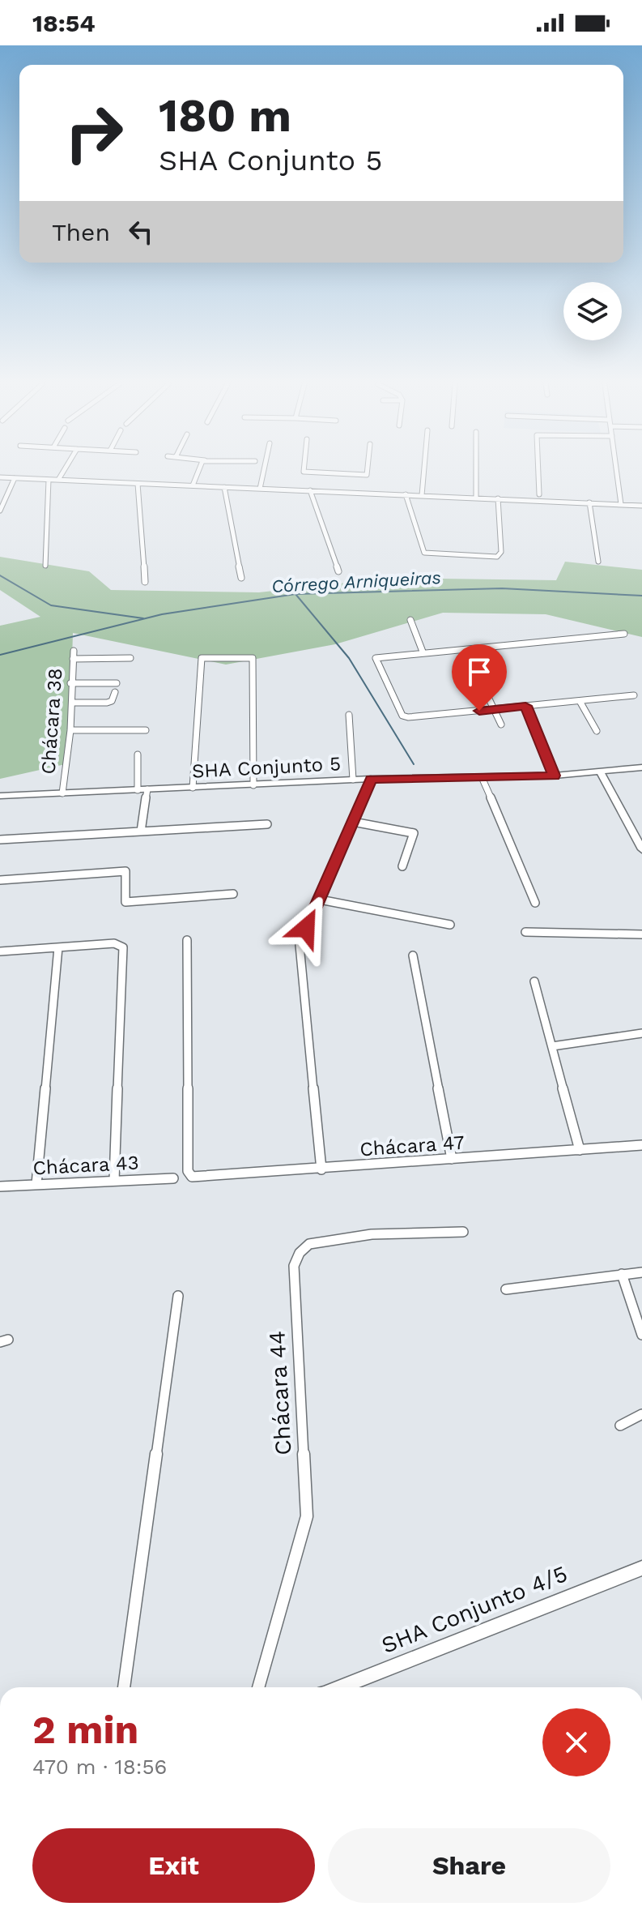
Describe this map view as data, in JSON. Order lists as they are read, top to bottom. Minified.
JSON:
{"streets":{"street":["Chácara 38","SHA Conjunto 5","Chácara 47","Chácara 43","Chácara 44","SHA Conjunto 4/5"]},"crossings":[["Chácara 38","SHA Conjunto 5"]],"water":["Córrego Arniqueiras"],"page":{"status":"18:54","turn":["180 m","SHA Conjunto 5"],"then":"Then","heading":["2 min","470 m · 18:56"],"buttons":["Exit","Share"]}}
